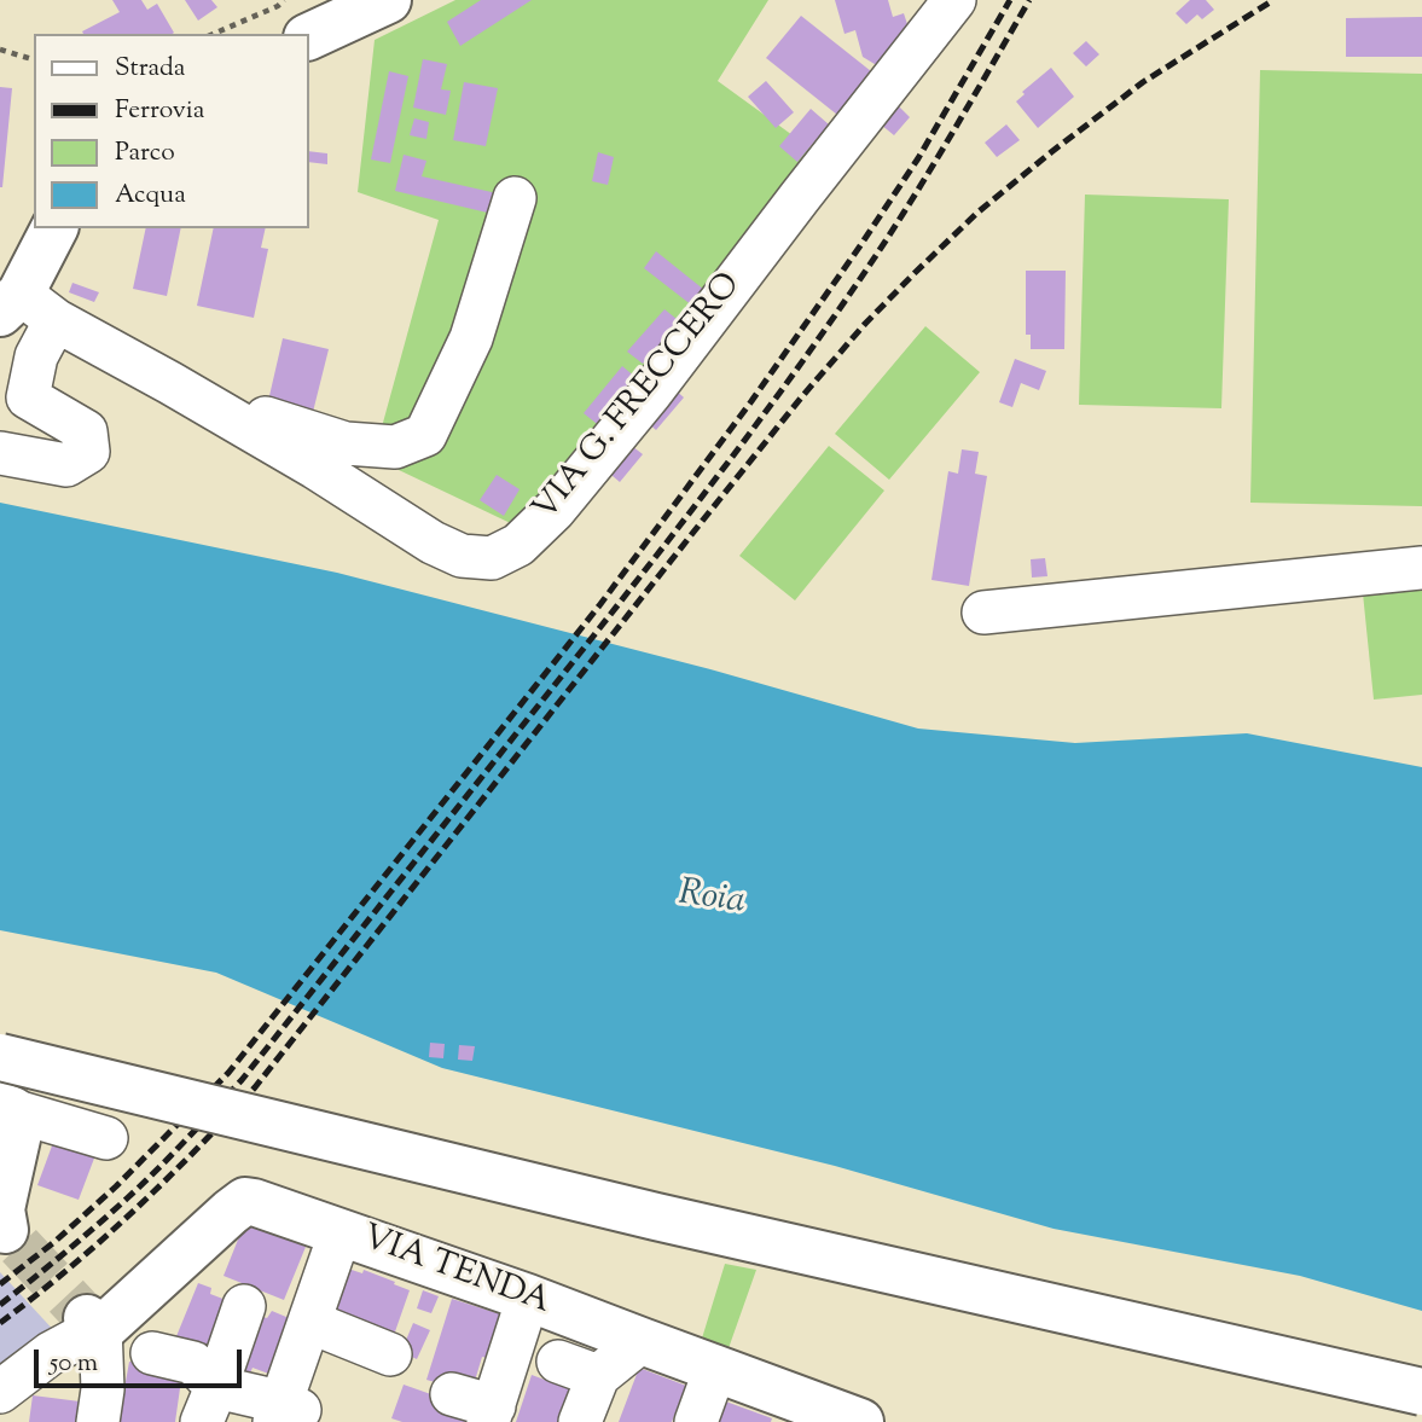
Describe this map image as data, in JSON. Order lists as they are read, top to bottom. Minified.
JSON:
{"streets":{"main road":["VIA TENDA"],"street":["VIA G. FRECCERO"]},"water":["Roia"],"legend":["Strada","Ferrovia","Parco","Acqua"],"scale_bar":"50 m"}
